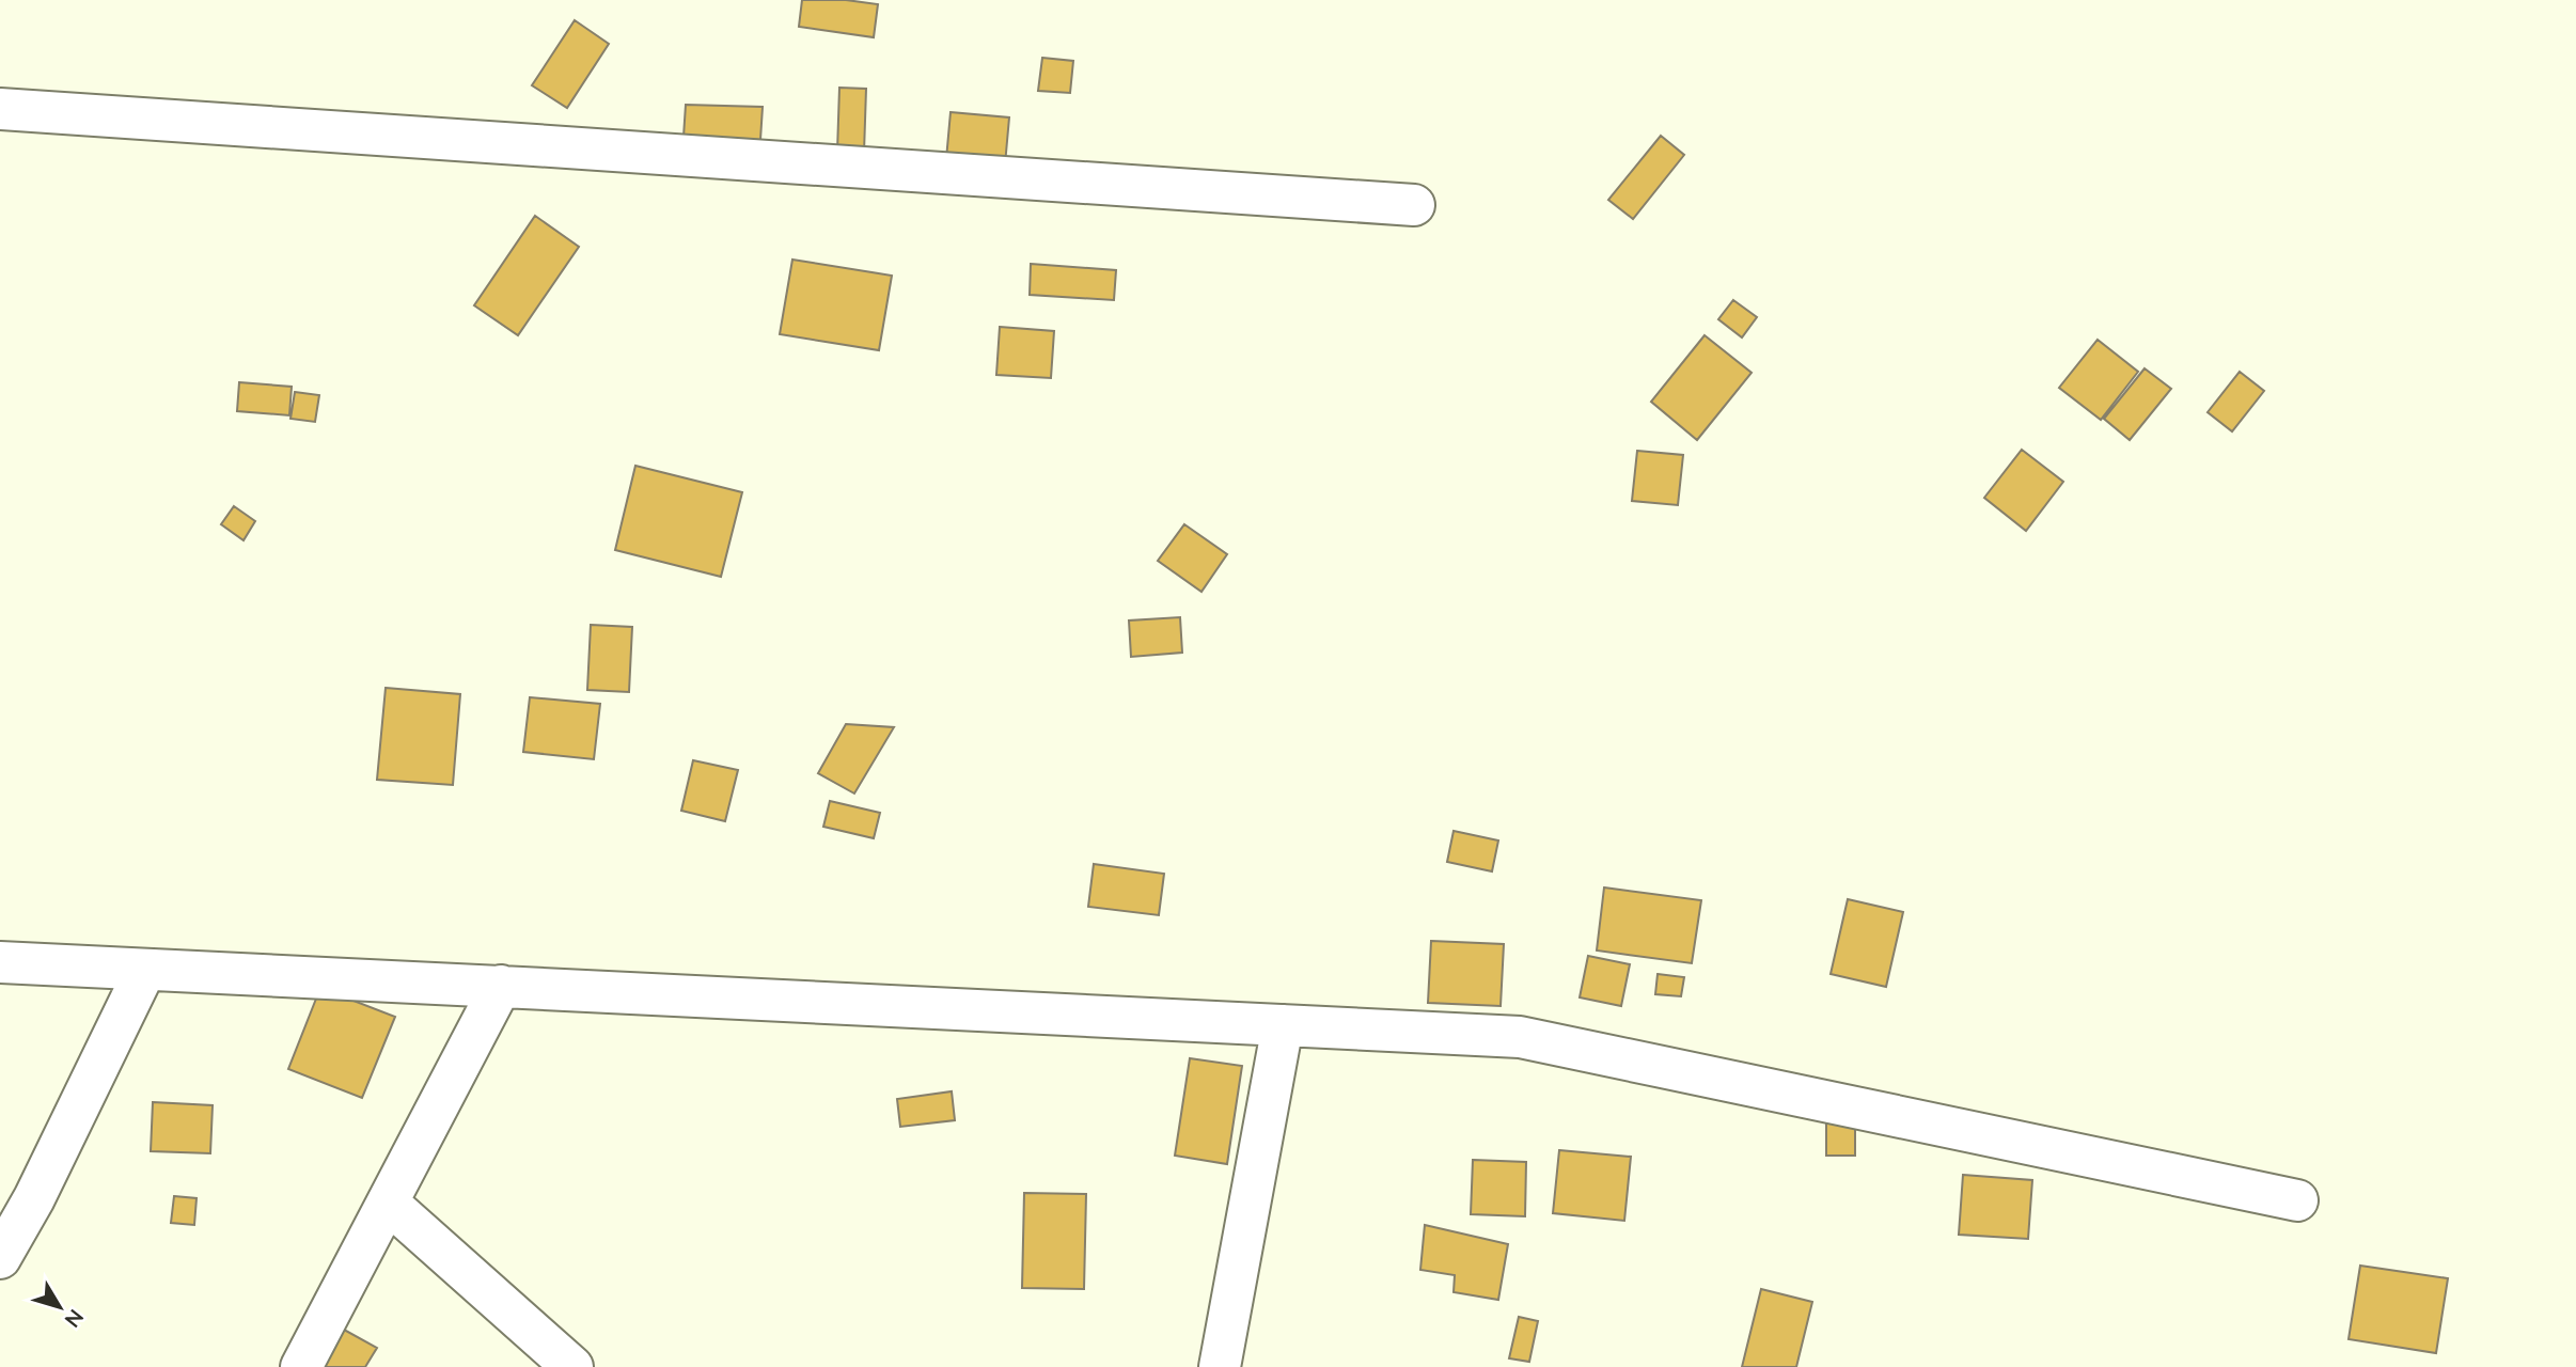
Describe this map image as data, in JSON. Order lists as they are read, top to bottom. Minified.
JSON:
{"north":"bottom right"}
